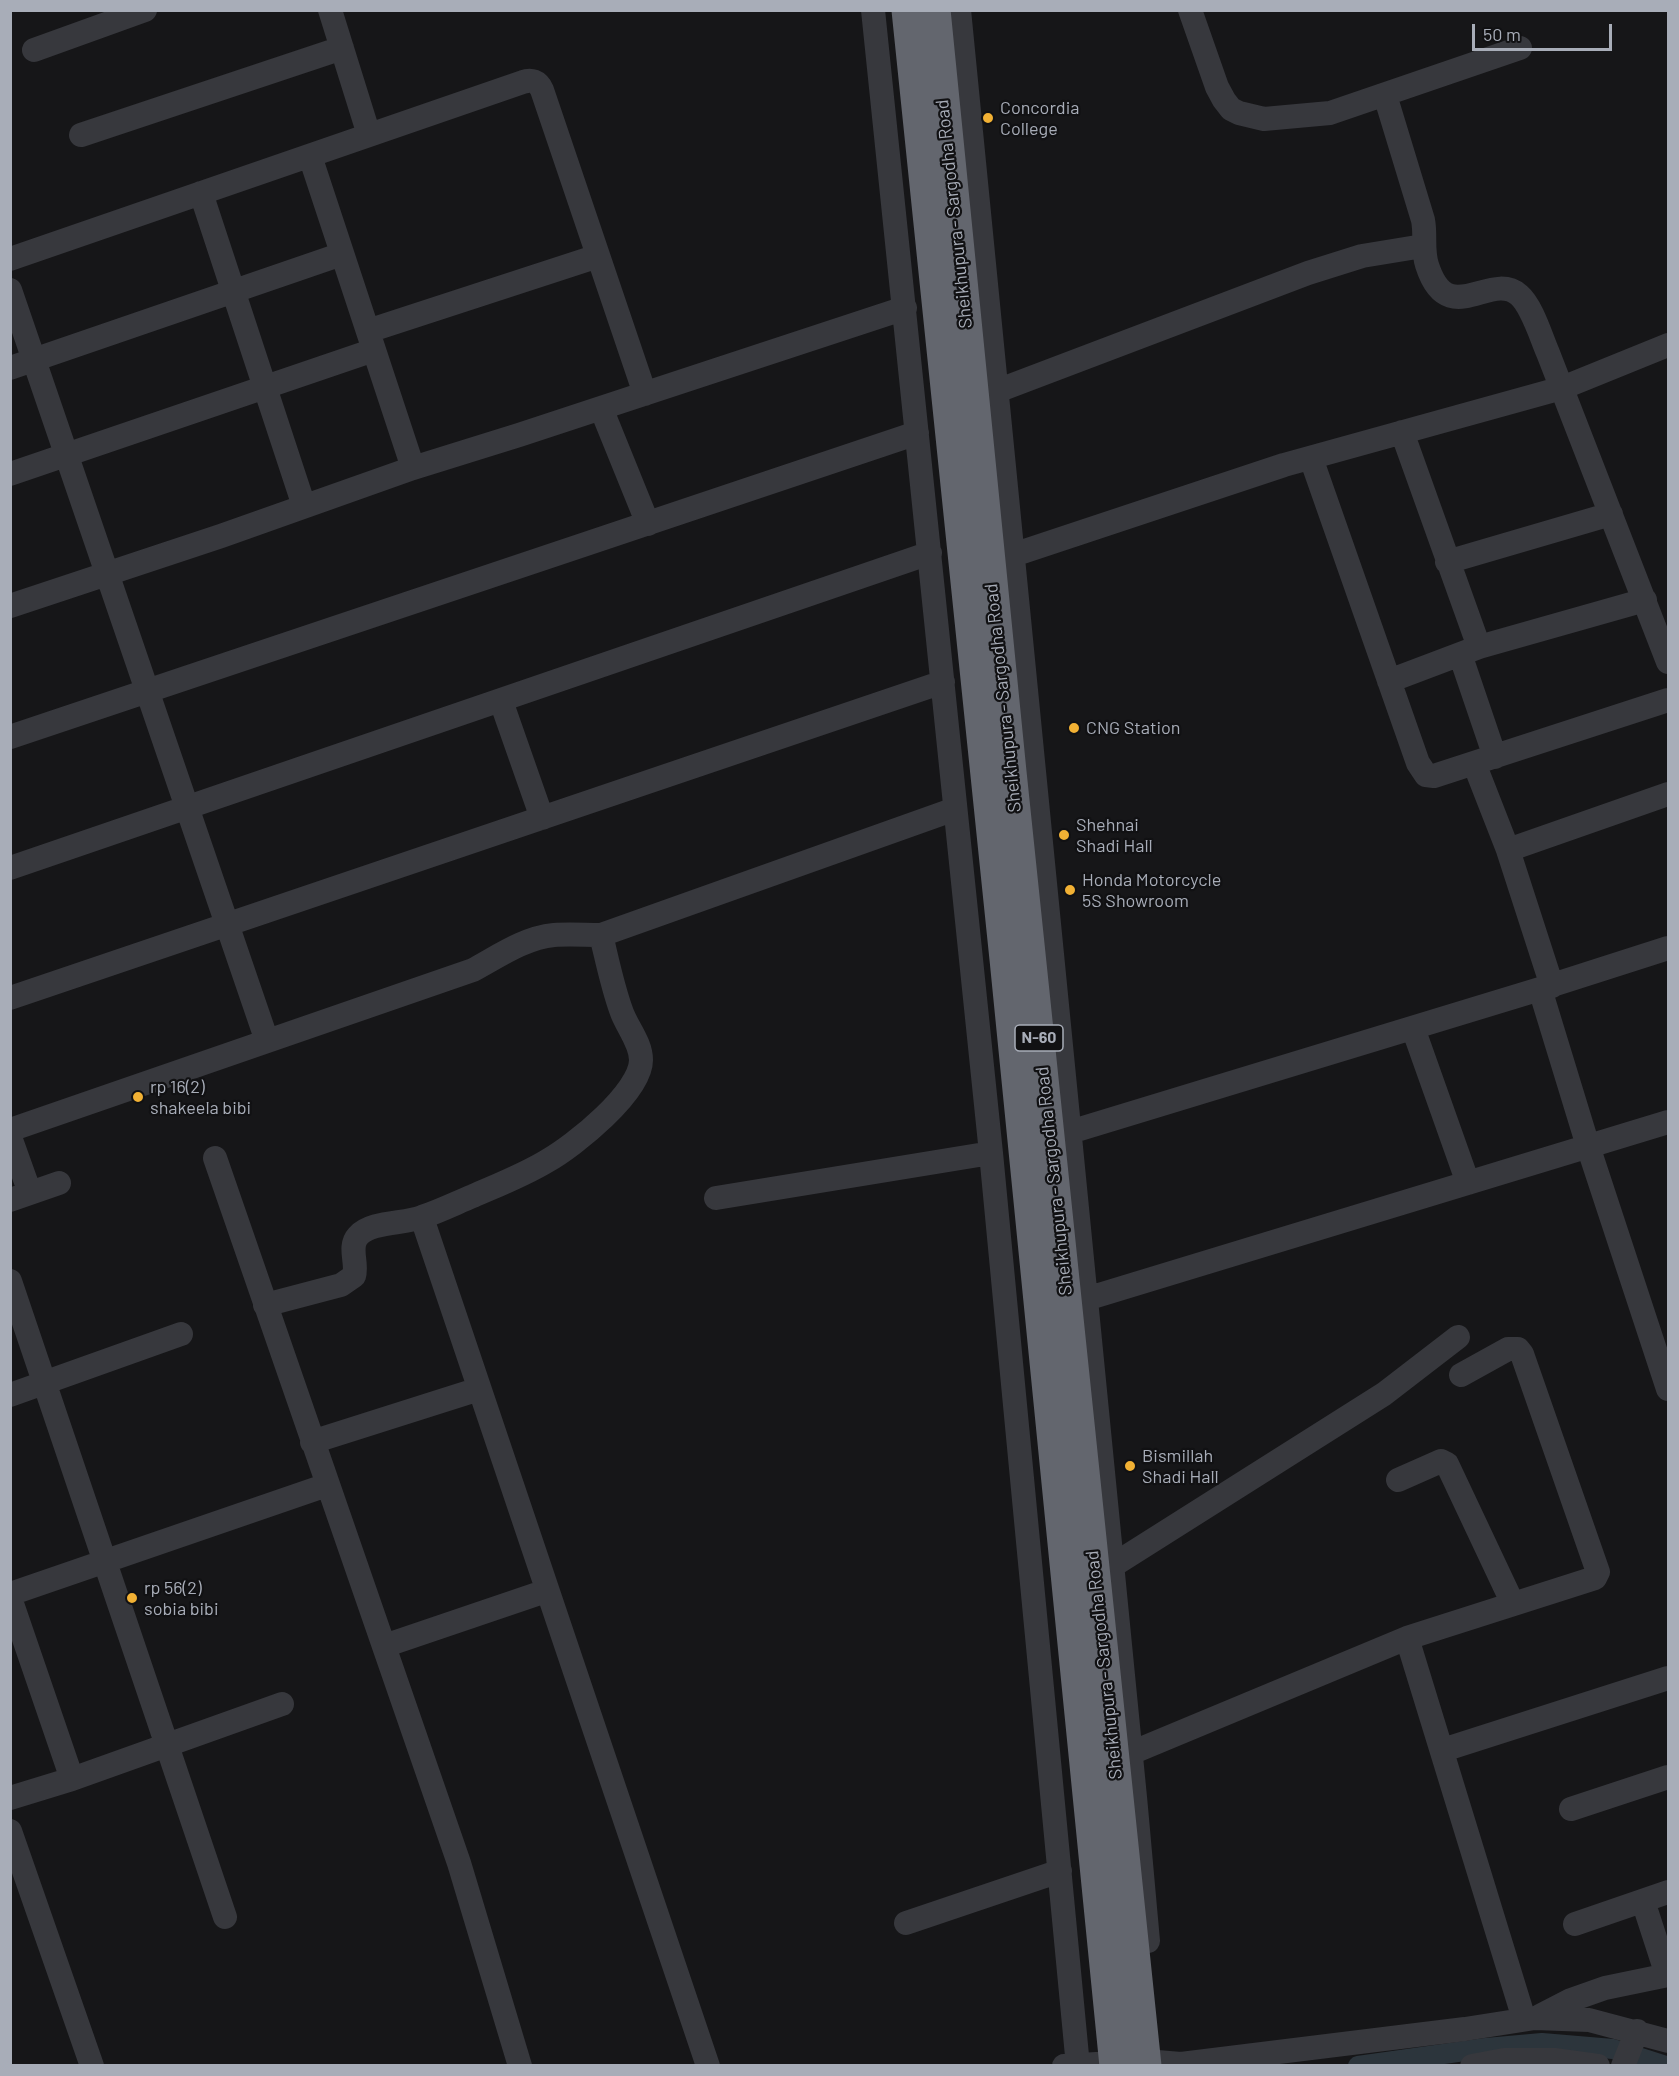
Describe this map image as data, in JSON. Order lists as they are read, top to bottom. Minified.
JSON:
{"streets":{"highway":["Sheikhupura - Sargodha Road","N-60"]},"places":["Concordia College","CNG Station","Shehnai Shadi Hall","Honda Motorcycle 5S Showroom","rp 16(2) shakeela bibi","Bismillah Shadi Hall","rp 56(2) sobia bibi"],"scale_bar":"50 m"}
